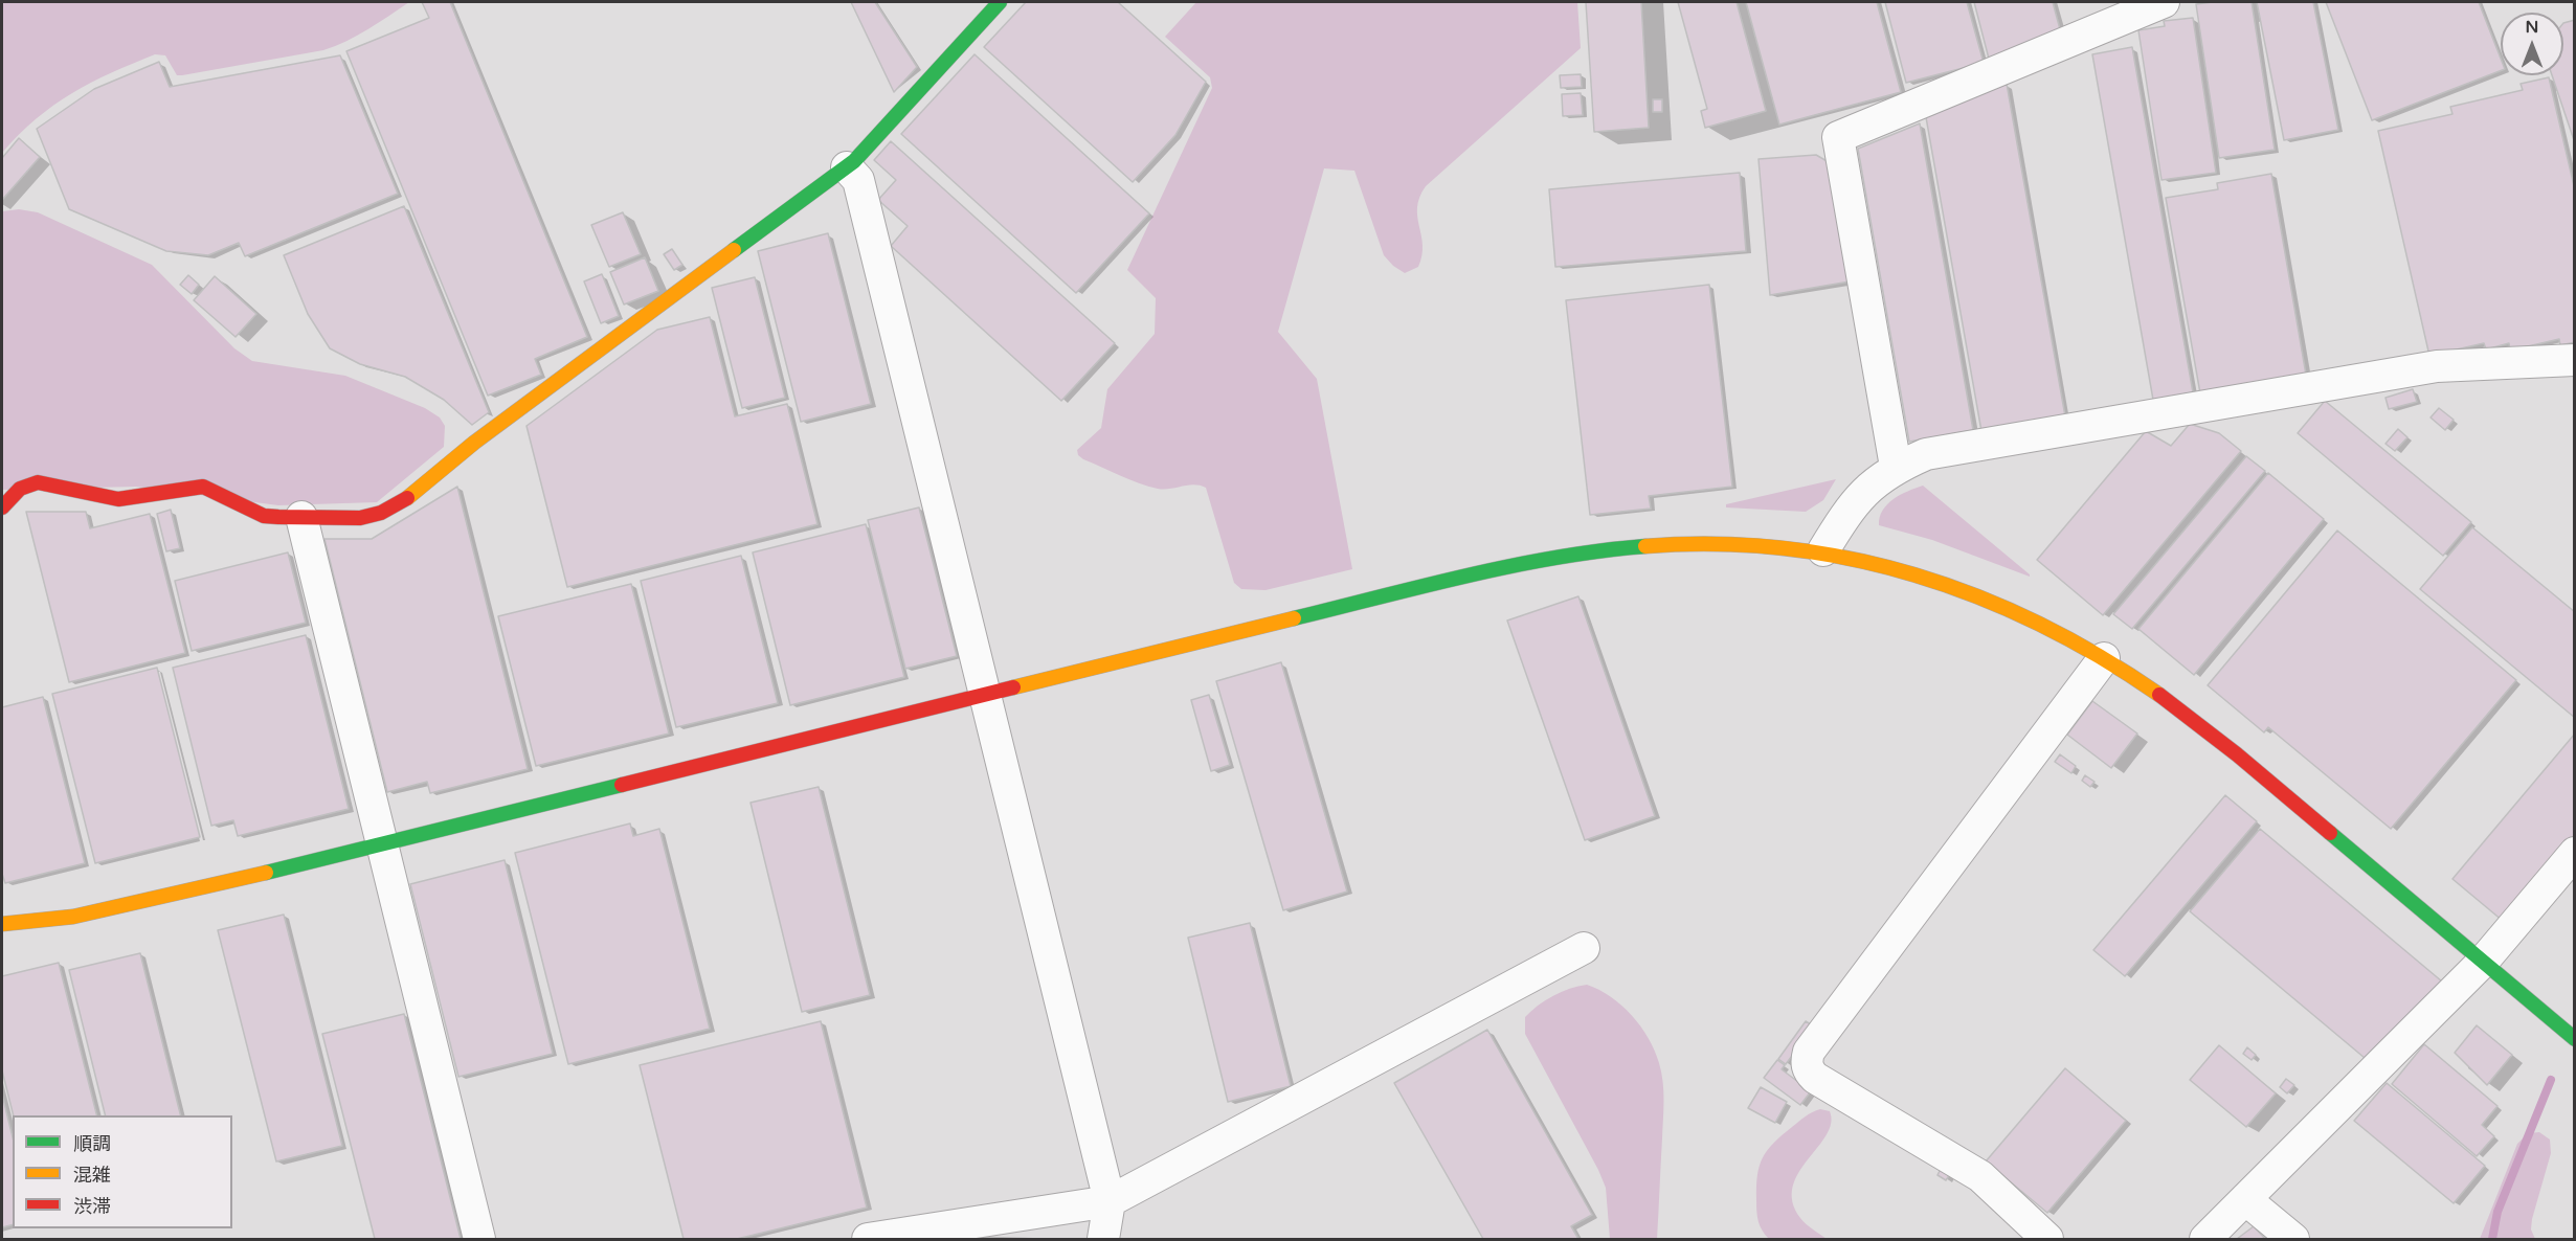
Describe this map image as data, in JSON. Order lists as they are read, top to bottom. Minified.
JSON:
{"legend":["順調","混雑","渋滞"],"north":"top"}
